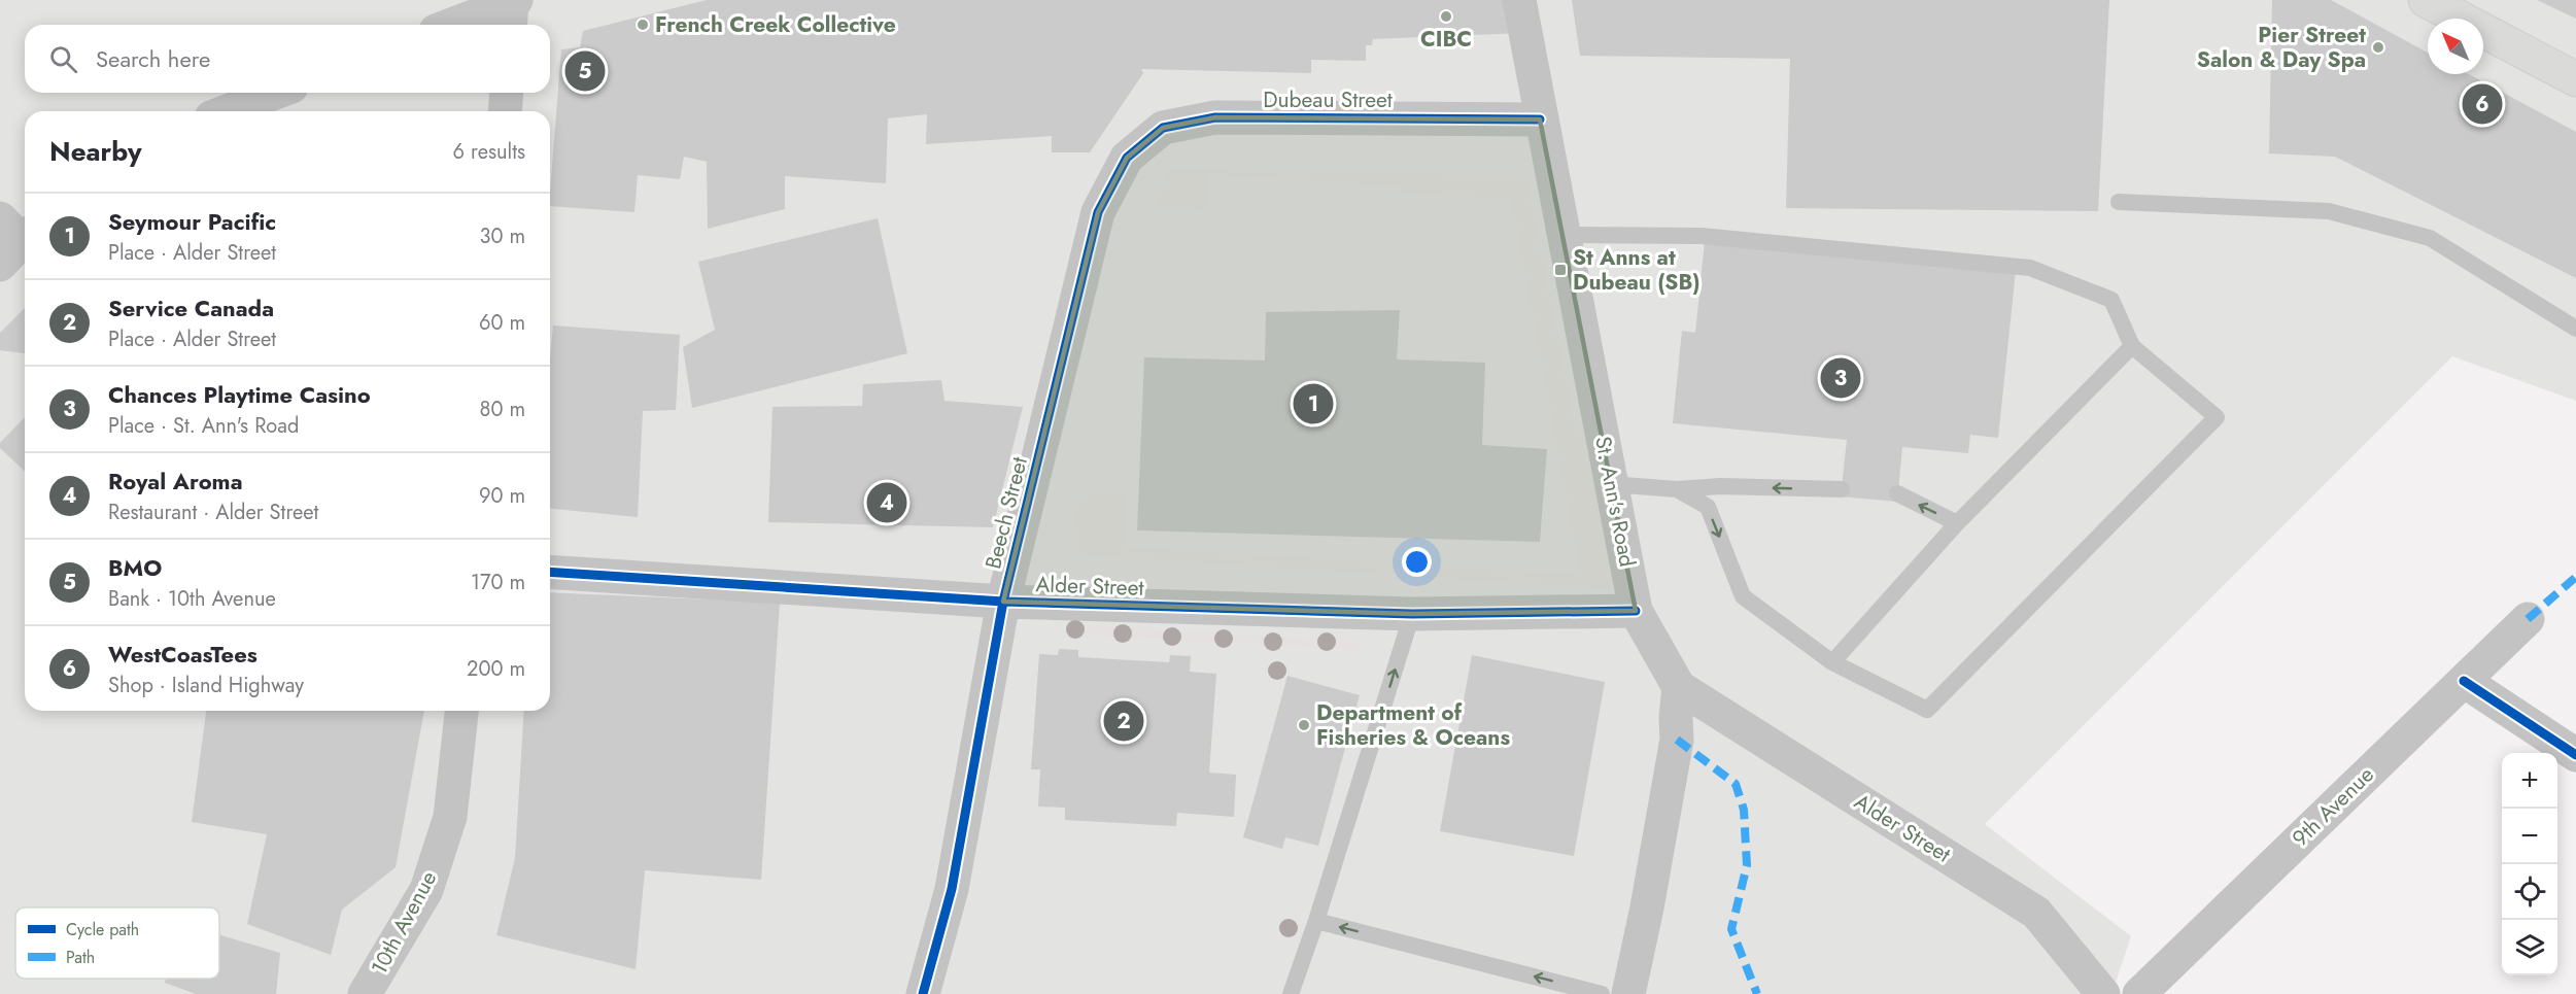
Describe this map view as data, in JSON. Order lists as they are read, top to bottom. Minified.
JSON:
{"streets":{"street":["Dubeau Street","St. Ann's Road","Beech Street","Alder Street","9th Avenue","10th Avenue"]},"crossings":[["Dubeau Street","St. Ann's Road"],["Dubeau Street","Beech Street"],["St. Ann's Road","Alder Street"],["Beech Street","Alder Street"]],"places":{"other":["CIBC","French Creek Collective","Pier Street Salon & Day Spa","Department of Fisheries & Oceans"],"transit":["St Anns at Dubeau (SB)"]},"legend":["Cycle path","Path"],"north":"top left","page":{"search":"Search here","pins":["5","6","3","1","4","2"],"heading":["Nearby","6 results"],"list":[{"mark":"1","name":"Seymour Pacific","note":"Place · Alder Street","value":"30 m"},{"mark":"2","name":"Service Canada","note":"Place · Alder Street","value":"60 m"},{"mark":"3","name":"Chances Playtime Casino","note":"Place · St. Ann's Road","value":"80 m"},{"mark":"4","name":"Royal Aroma","note":"Restaurant · Alder Street","value":"90 m"},{"mark":"5","name":"BMO","note":"Bank · 10th Avenue","value":"170 m"},{"mark":"6","name":"WestCoasTees","note":"Shop · Island Highway","value":"200 m"}],"map_buttons":["+","−"]}}
